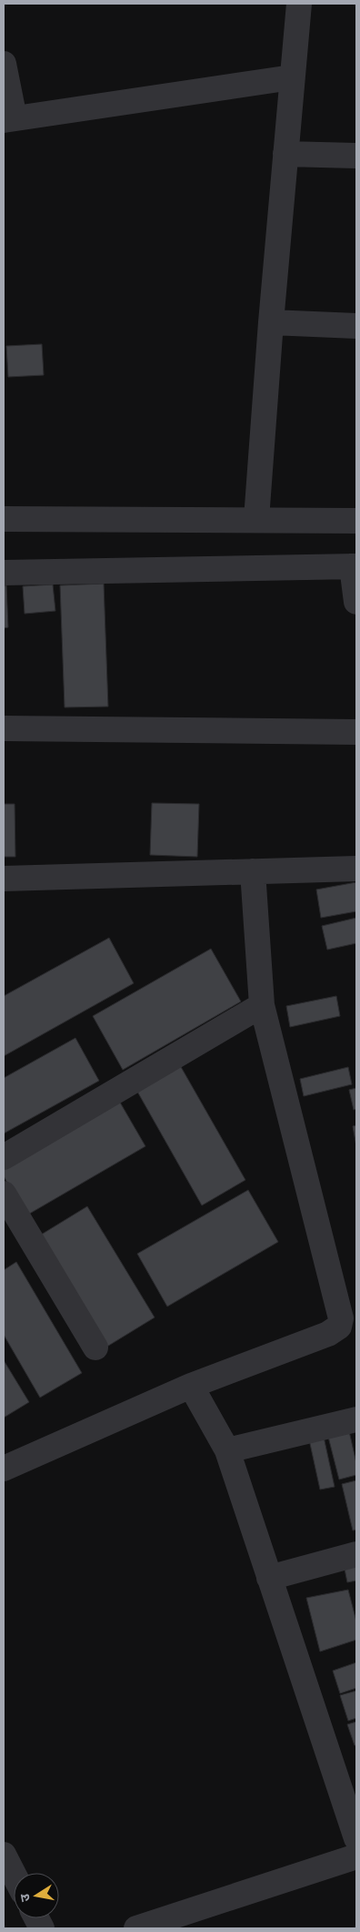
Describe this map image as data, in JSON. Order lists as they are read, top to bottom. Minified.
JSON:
{"north":"left"}
